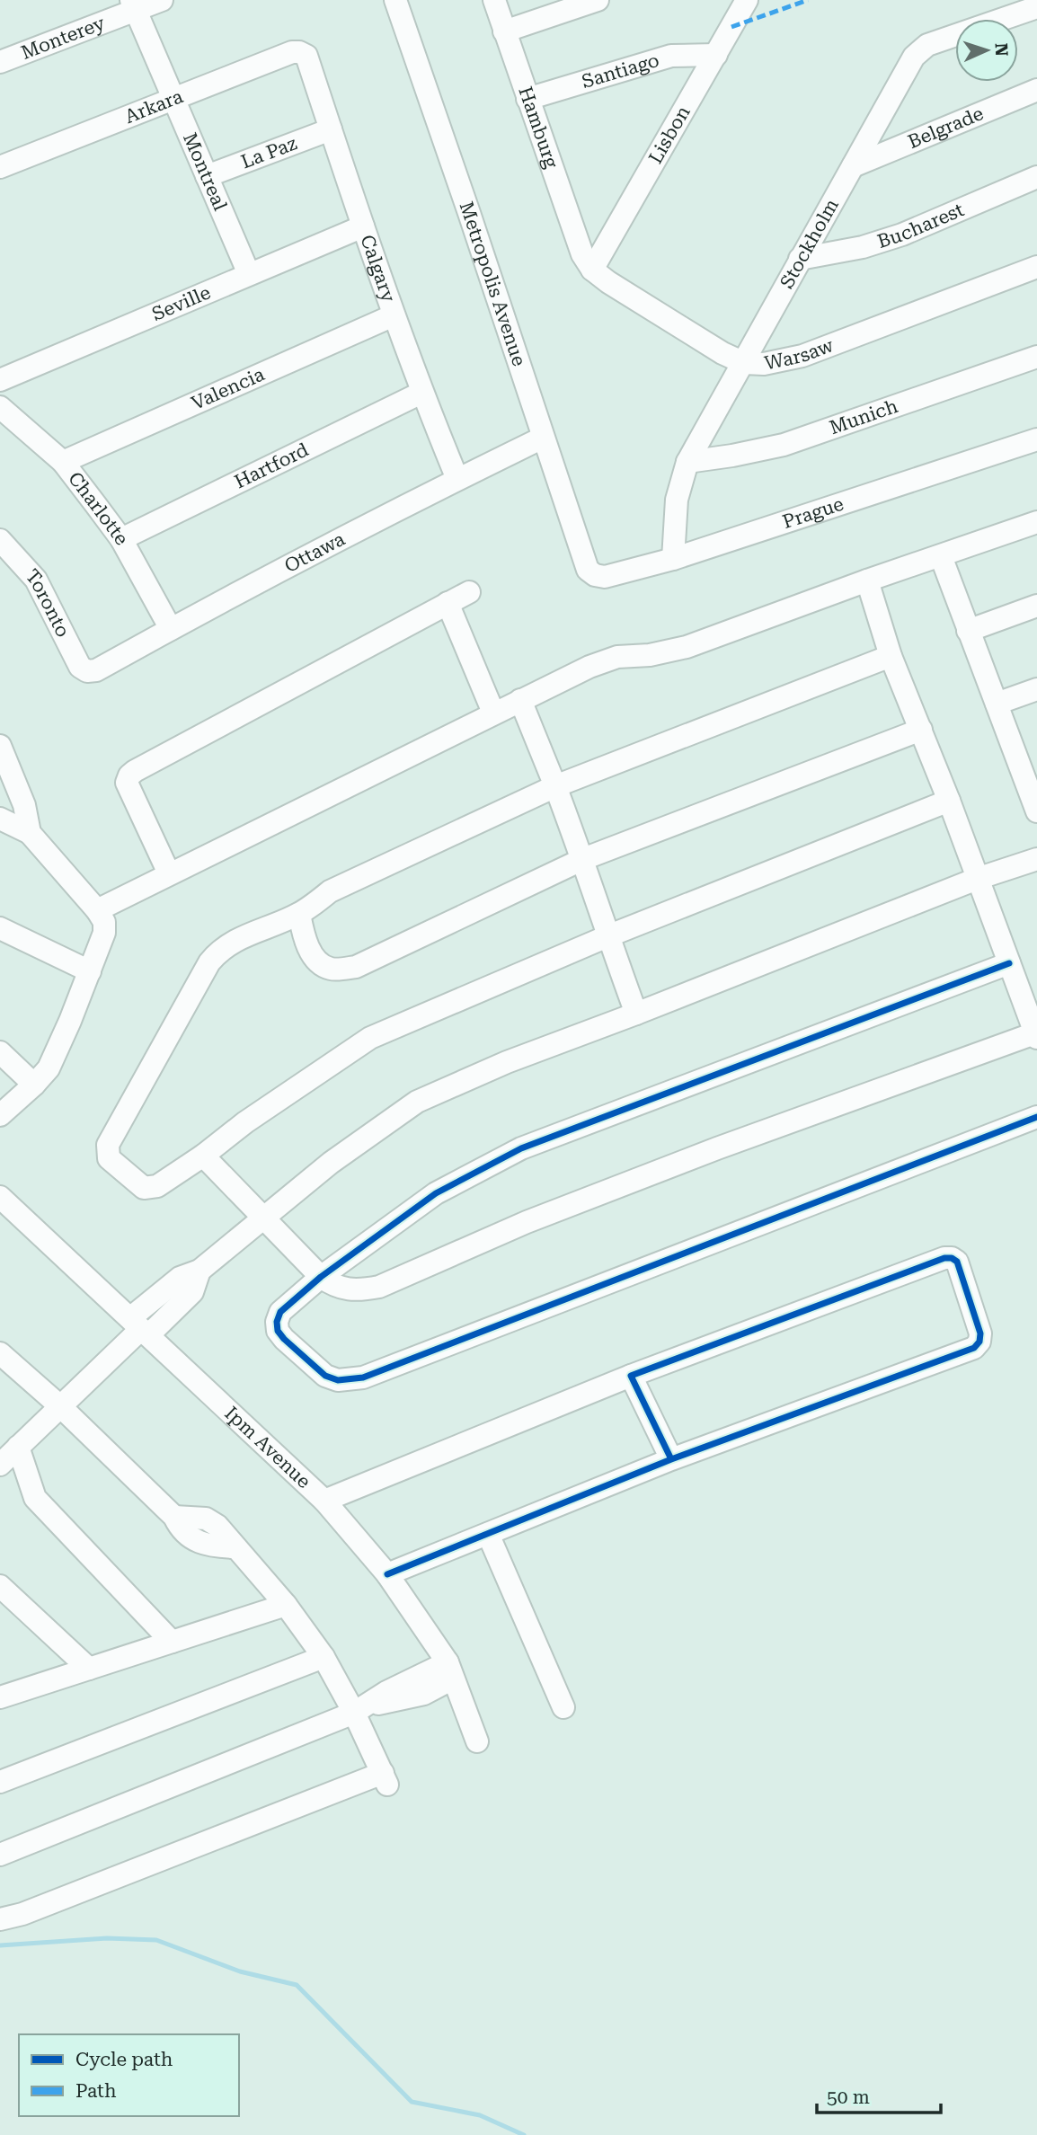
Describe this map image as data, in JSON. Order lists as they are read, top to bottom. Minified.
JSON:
{"streets":{"street":["Monterey","Santiago","Arkara","Hamburg","Belgrade","Lisbon","La Paz","Montreal","Bucharest","Stockholm","Calgary","Metropolis Avenue","Seville","Warsaw","Valencia","Munich","Hartford","Charlotte","Prague","Ottawa","Toronto","Ipm Avenue"]},"crossings":[["Monterey","Montreal"],["Santiago","Hamburg"],["Santiago","Lisbon"],["Arkara","Montreal"],["Arkara","Calgary"],["Hamburg","Lisbon"],["Hamburg","Warsaw"],["Belgrade","Stockholm"],["Lisbon","Warsaw"],["La Paz","Montreal"],["La Paz","Calgary"],["Montreal","Seville"],["Bucharest","Stockholm"],["Stockholm","Warsaw"],["Stockholm","Munich"],["Stockholm","Prague"],["Calgary","Seville"],["Calgary","Valencia"],["Calgary","Hartford"],["Calgary","Ottawa"],["Metropolis Avenue","Prague"],["Metropolis Avenue","Ottawa"],["Valencia","Charlotte"],["Hartford","Charlotte"],["Charlotte","Ottawa"],["Ottawa","Toronto"]],"legend":["Cycle path","Path"],"scale_bar":"50 m","north":"right"}
